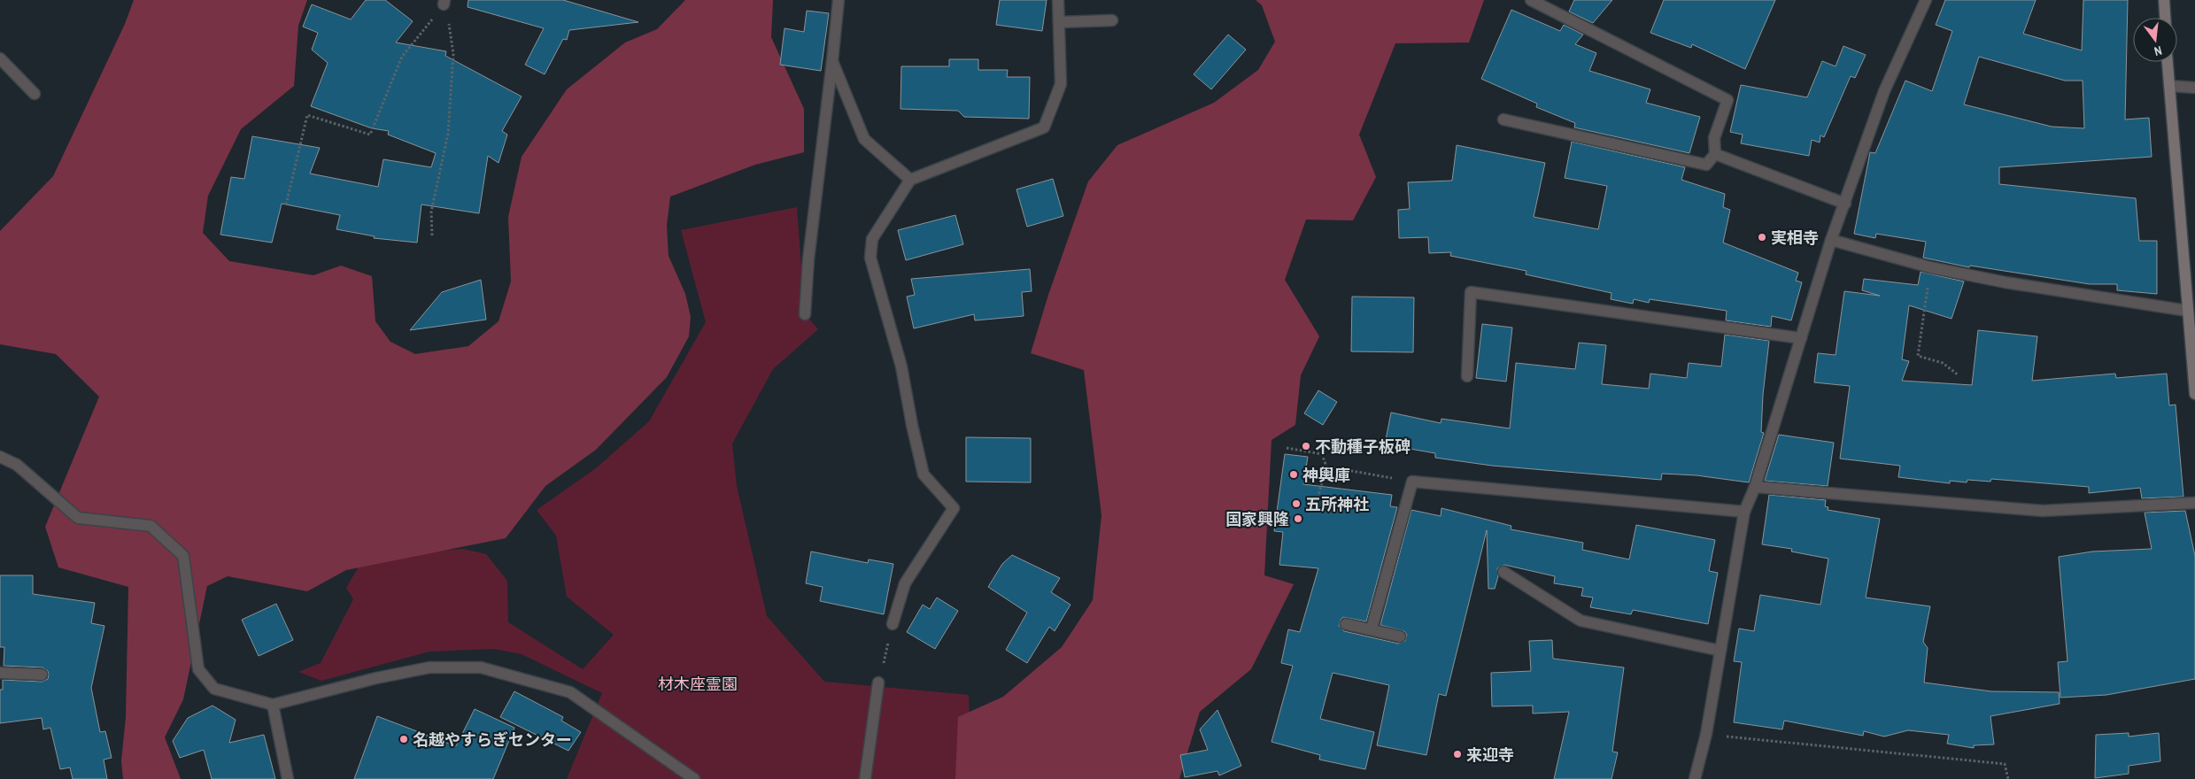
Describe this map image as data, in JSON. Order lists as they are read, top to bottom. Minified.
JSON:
{"parks":["材木座霊園"],"places":["実相寺","不動種子板碑","神輿庫","五所神社","国家興隆","名越やすらぎセンター","来迎寺"],"north":"bottom"}
